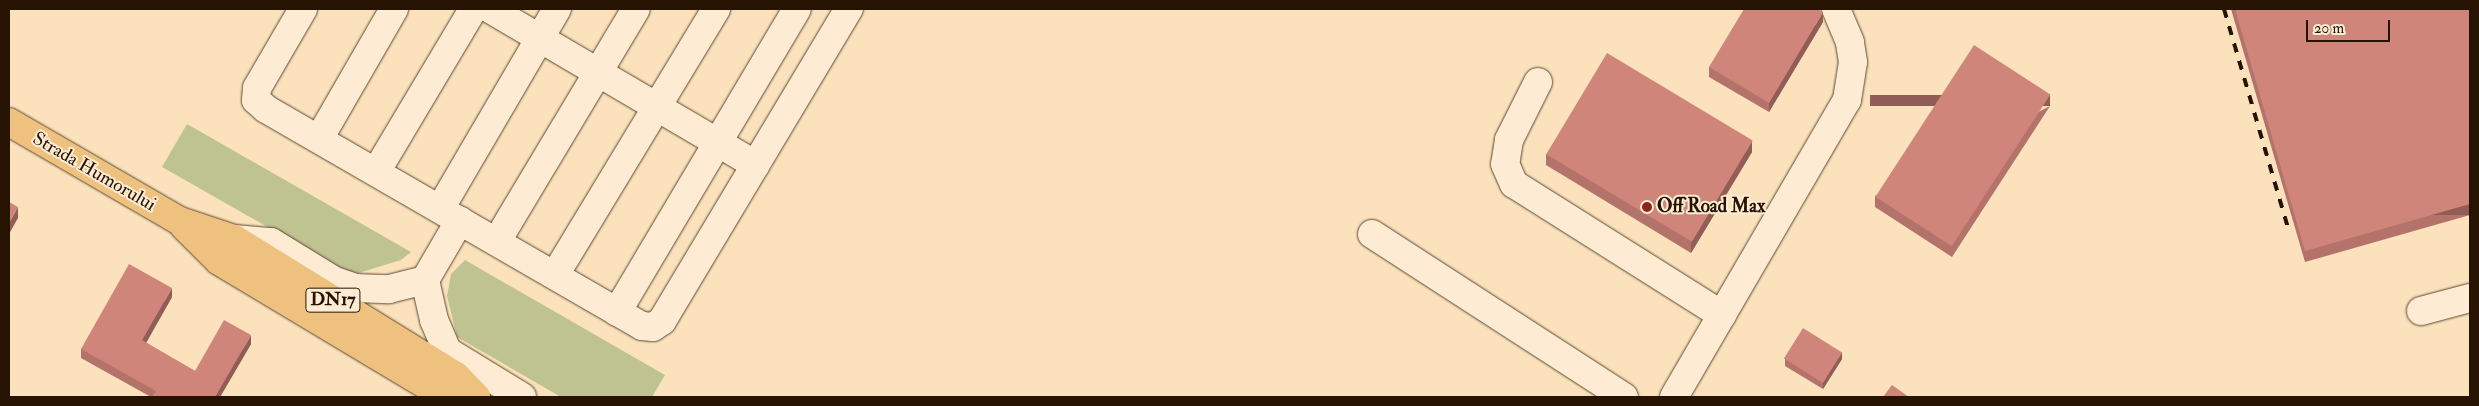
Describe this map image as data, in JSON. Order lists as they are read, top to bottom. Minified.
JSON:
{"streets":{"main road":["Strada Humorului","DN17"]},"places":["Off Road Max"],"scale_bar":"20 m"}
